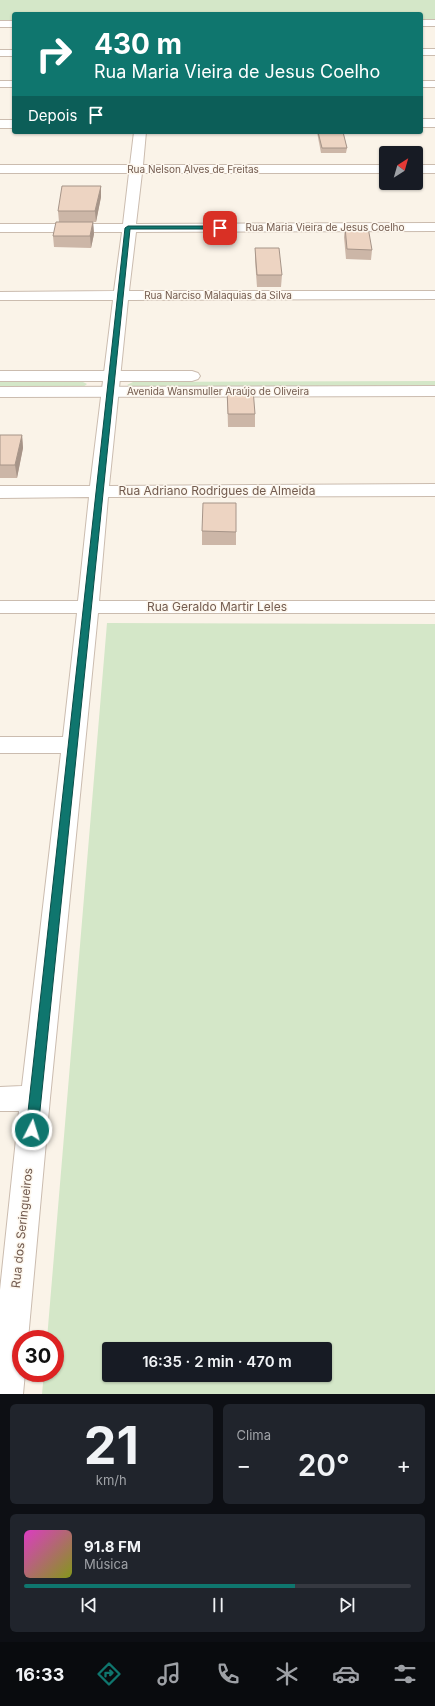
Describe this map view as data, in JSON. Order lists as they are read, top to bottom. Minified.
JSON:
{"streets":{"street":["Rua Nelson Alves de Freitas","Rua Maria Vieira de Jesus Coelho","Rua Narciso Malaquias da Silva","Avenida Wansmuller Araújo de Oliveira","Rua Adriano Rodrigues de Almeida","Rua Geraldo Martir Leles","Rua dos Seringueiros"]},"crossings":[["Rua Nelson Alves de Freitas","Rua dos Seringueiros"],["Rua Maria Vieira de Jesus Coelho","Rua dos Seringueiros"],["Rua Narciso Malaquias da Silva","Rua dos Seringueiros"],["Avenida Wansmuller Araújo de Oliveira","Rua dos Seringueiros"],["Rua Adriano Rodrigues de Almeida","Rua dos Seringueiros"],["Rua Geraldo Martir Leles","Rua dos Seringueiros"]],"north":"top right","page":{"turn":["430 m","Rua Maria Vieira de Jesus Coelho"],"then":"Depois","limit":"30","trip":"16:35 · 2 min · 470 m","tile":[["21","km/h"],"Clima"],"heat":["−","20°","+"],"song":["91.8 FM","Música"],"tabs":"16:33"}}
